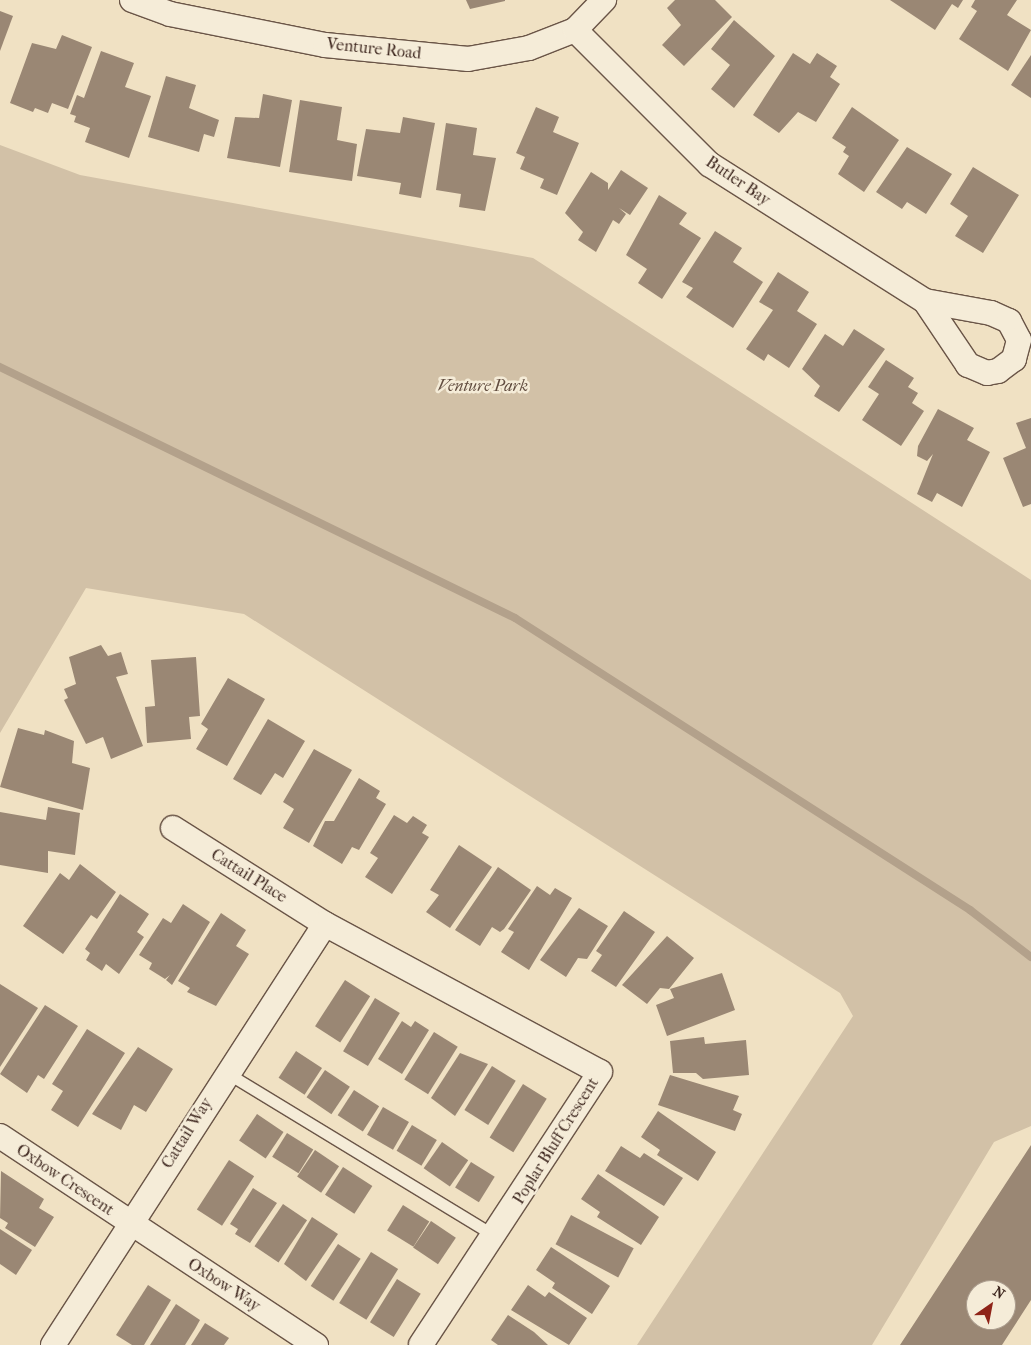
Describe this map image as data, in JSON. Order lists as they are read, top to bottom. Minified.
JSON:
{"streets":{"street":["Venture Road","Butler Bay","Cattail Place","Cattail Way","Poplar Bluff Crescent","Oxbow Crescent","Oxbow Way"]},"crossings":[["Venture Road","Butler Bay"],["Cattail Place","Cattail Way"],["Cattail Place","Poplar Bluff Crescent"],["Cattail Way","Poplar Bluff Crescent"],["Cattail Way","Oxbow Crescent"],["Cattail Way","Oxbow Way"],["Oxbow Crescent","Oxbow Way"]],"parks":["Venture Park"],"north":"top right"}
